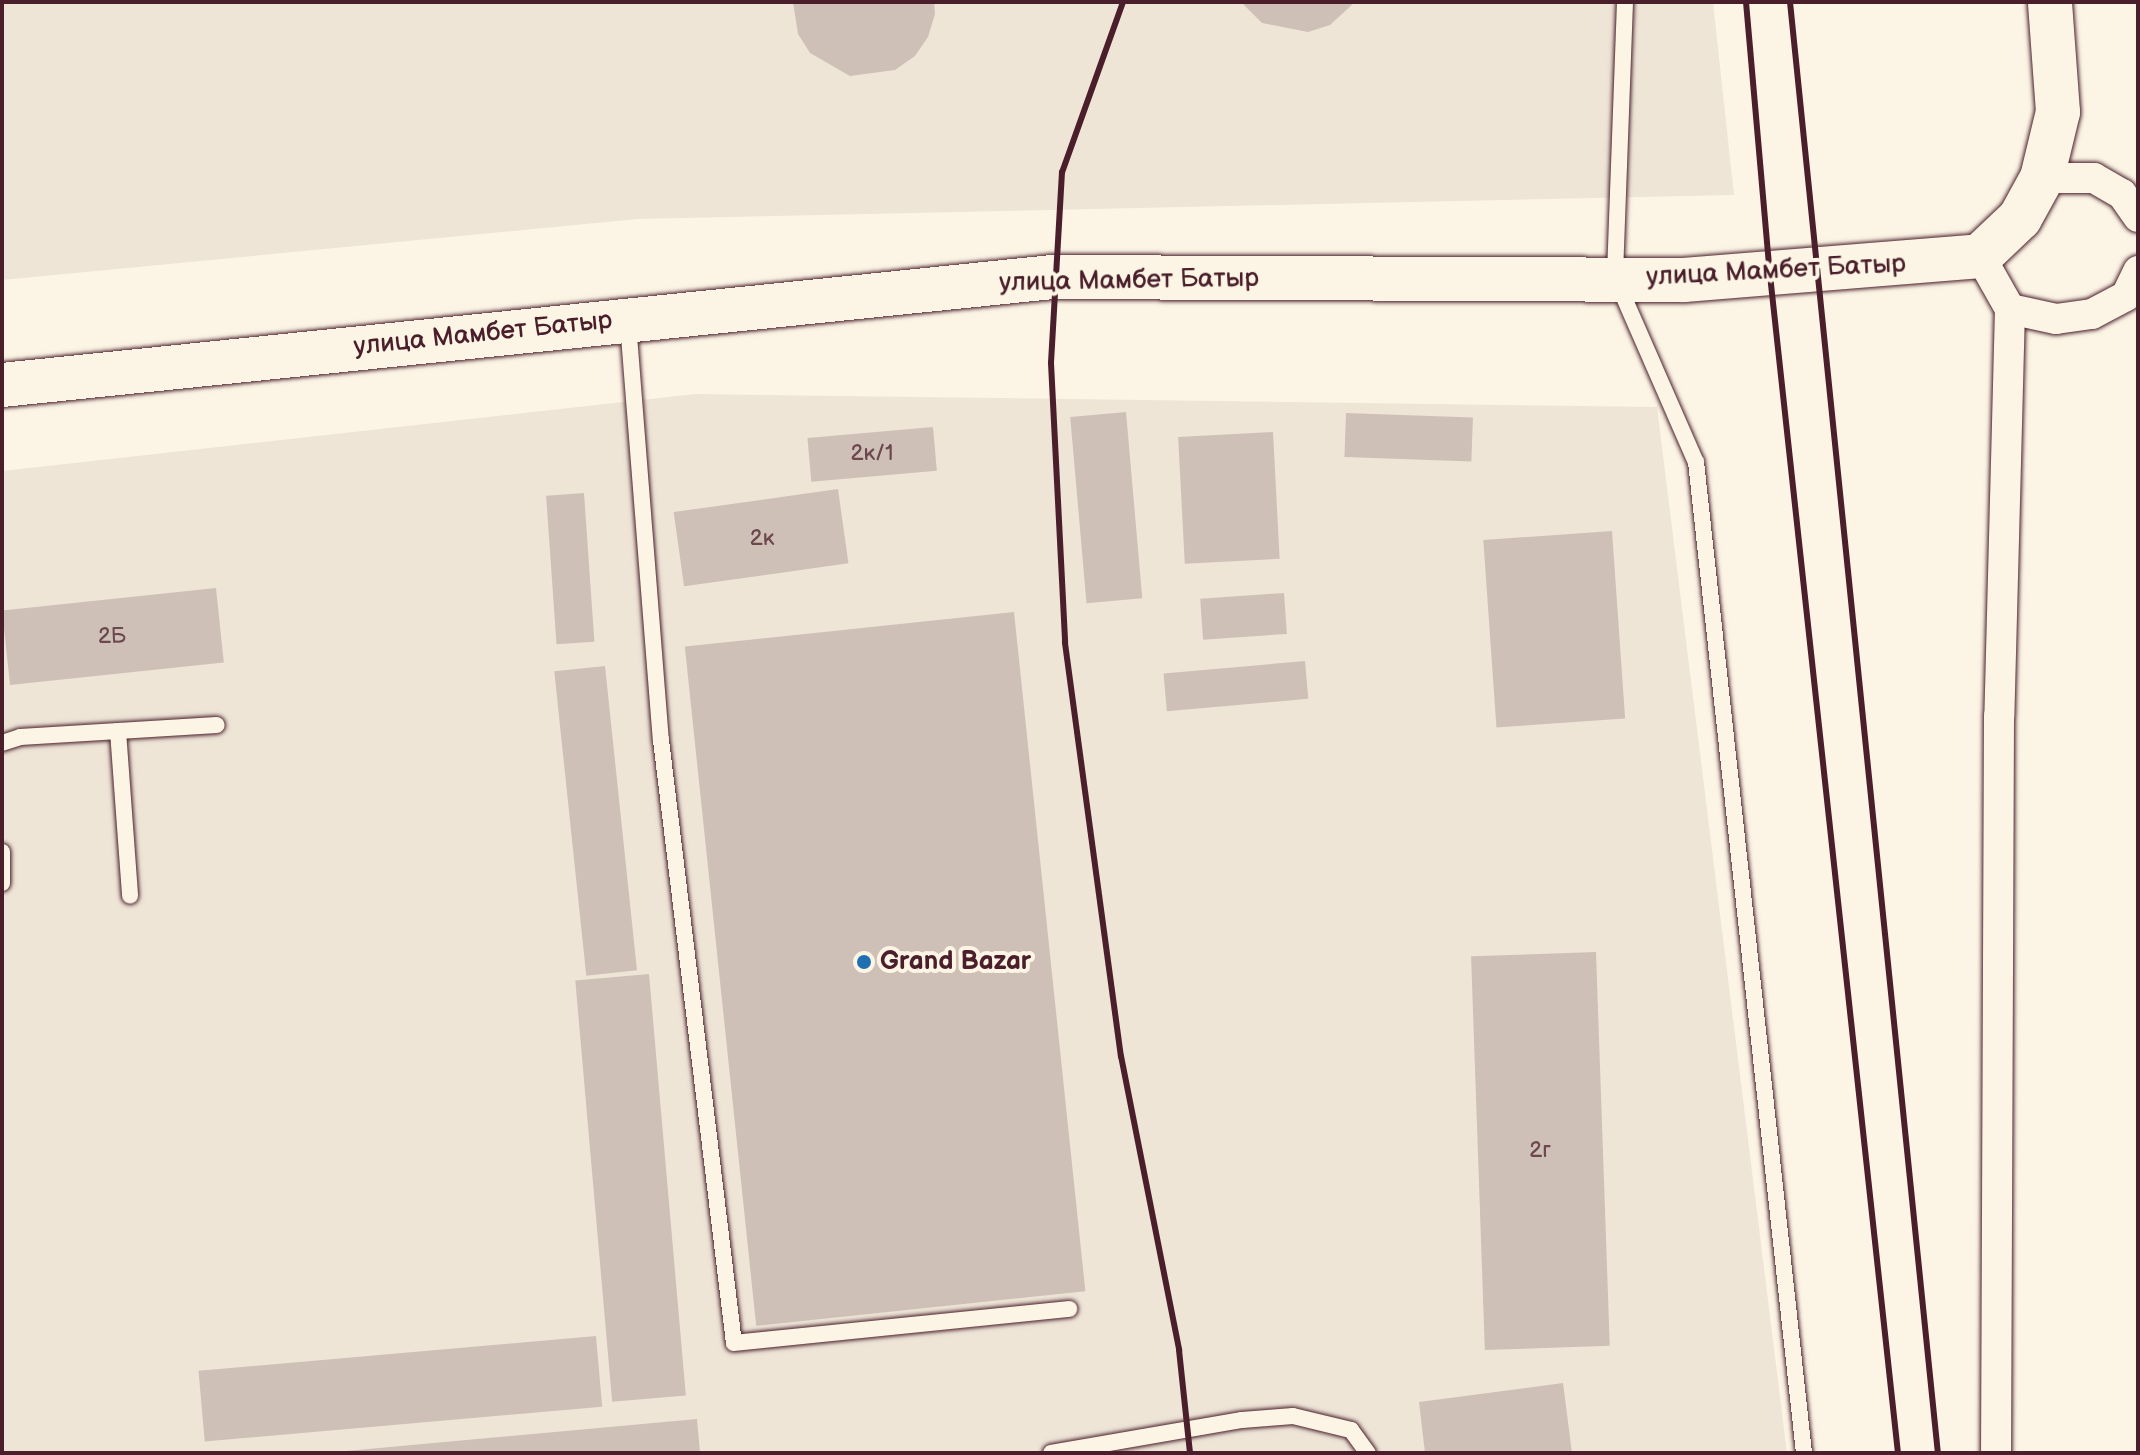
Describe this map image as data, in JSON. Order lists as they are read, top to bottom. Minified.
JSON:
{"streets":{"main road":["улица Мамбет Батыр"]},"places":["Grand Bazar"],"house_numbers":["2к/1","2к","2Б","2г"]}
